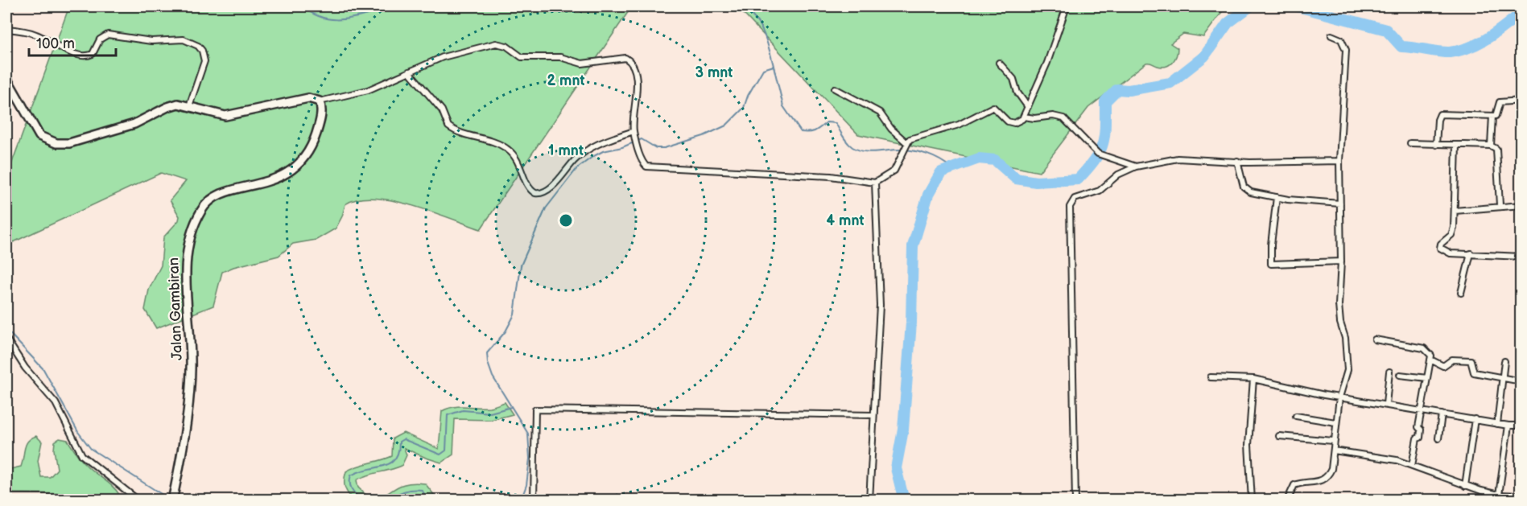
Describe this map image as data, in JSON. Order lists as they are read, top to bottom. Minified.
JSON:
{"streets":{"street":["Jalan Gambiran"]},"scale_bar":"100 m","rings":["3 mnt","2 mnt","1 mnt","4 mnt"]}
